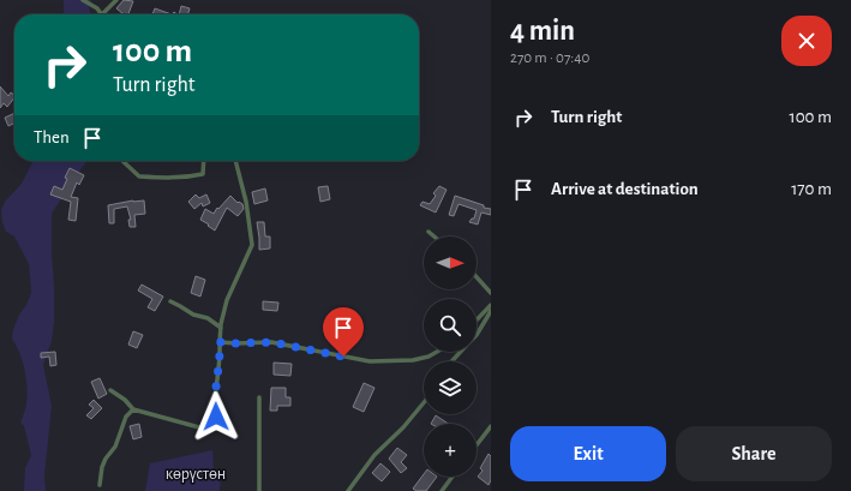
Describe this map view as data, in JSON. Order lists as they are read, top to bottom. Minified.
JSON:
{"parks":["көрүстөн"],"north":"right","page":{"heading":["4 min","270 m · 07:40"],"turn":["100 m","Turn right"],"list":[{"name":"Turn right","value":"100 m"},{"name":"Arrive at destination","value":"170 m"}],"then":"Then","map_buttons":"+","buttons":["Exit","Share"]}}
